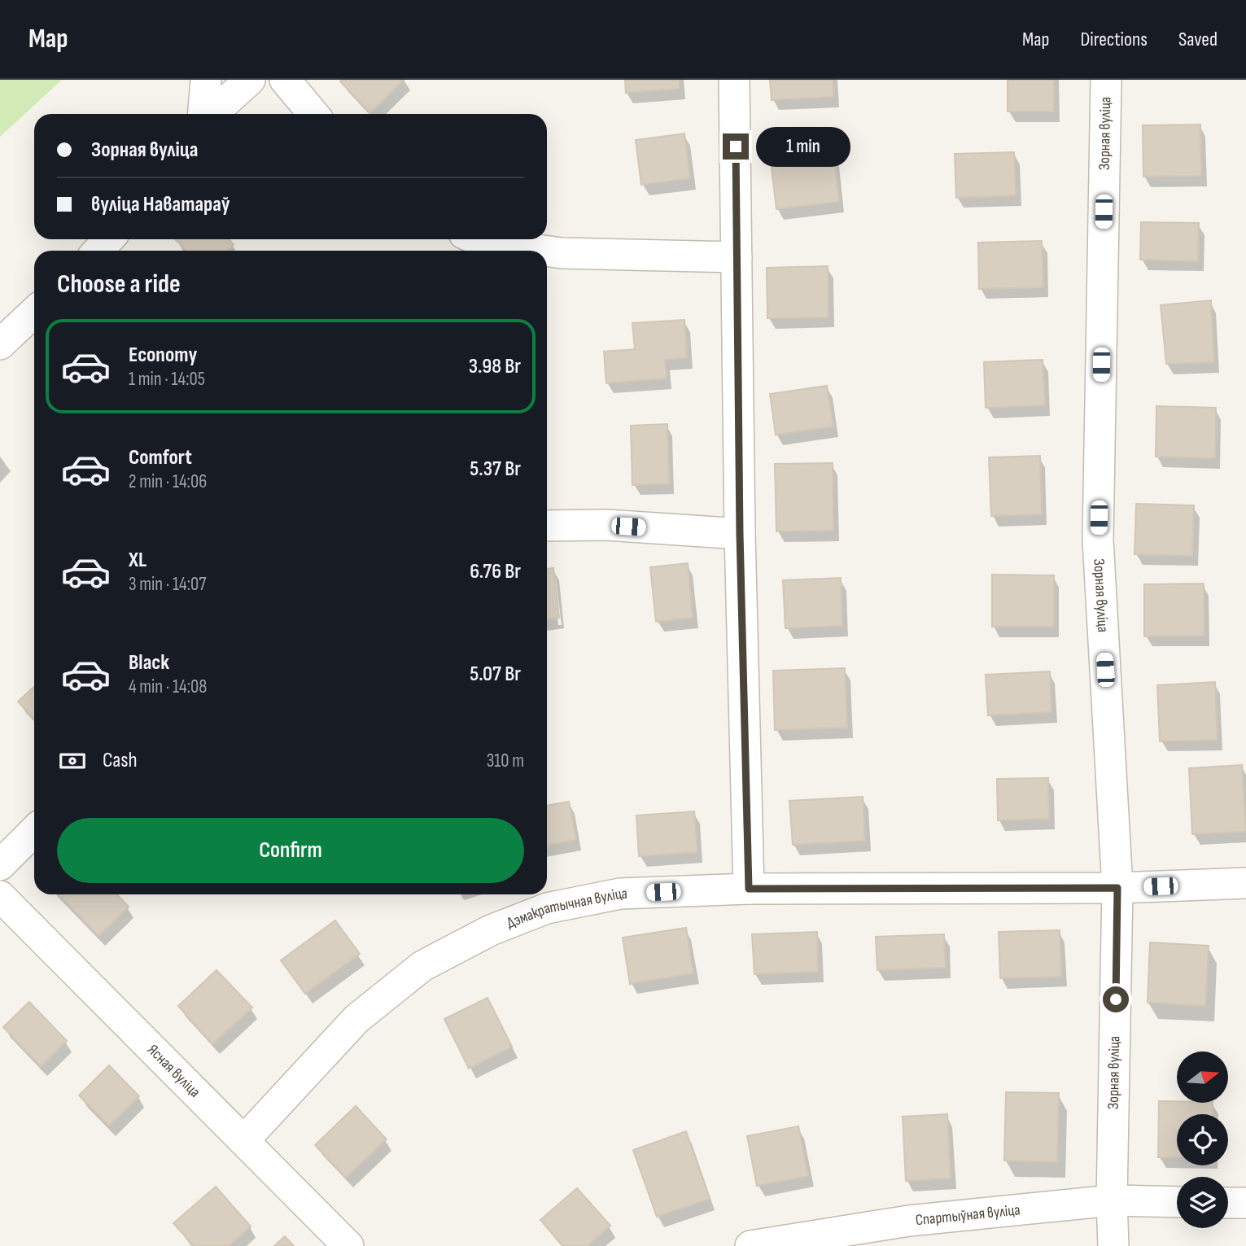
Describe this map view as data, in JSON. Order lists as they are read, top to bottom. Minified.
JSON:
{"streets":{"street":["Зорная вуліца","Дэмакратычная вуліца","Ясная вуліца","Спартыўная вуліца"]},"crossings":[["Зорная вуліца","Дэмакратычная вуліца"],["Зорная вуліца","Спартыўная вуліца"],["Дэмакратычная вуліца","Ясная вуліца"]],"north":"right","page":{"header":"Map","nav":["Map","Directions","Saved"],"banner":["Зорная вуліца","вуліца Наватараў"],"bubble":"1 min","heading":"Choose a ride","list":[{"name":"Economy","note":"1 min · 14:05","value":"3.98 Br"},{"name":"Comfort","note":"2 min · 14:06","value":"5.37 Br"},{"name":"XL","note":"3 min · 14:07","value":"6.76 Br"},{"name":"Black","note":"4 min · 14:08","value":"5.07 Br"}],"pay":["Cash","310 m"],"buttons":"Confirm"}}
